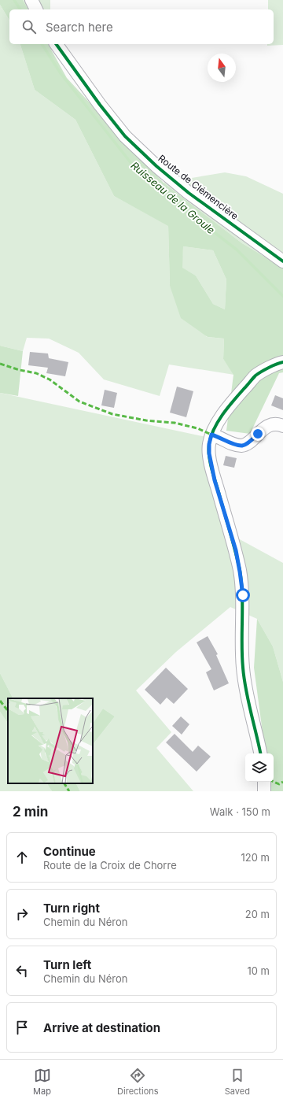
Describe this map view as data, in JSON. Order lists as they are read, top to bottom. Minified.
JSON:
{"streets":{"street":["Route de Clémencière"]},"water":["Ruisseau de la Groule"],"north":"top","page":{"search":"Search here","heading":["2 min","Walk · 150 m"],"list":[["Continue","Route de la Croix de Chorre","120 m"],["Turn right","Chemin du Néron","20 m"],["Turn left","Chemin du Néron","10 m"],"Arrive at destination"],"nav":["Map","Directions","Saved"]}}
